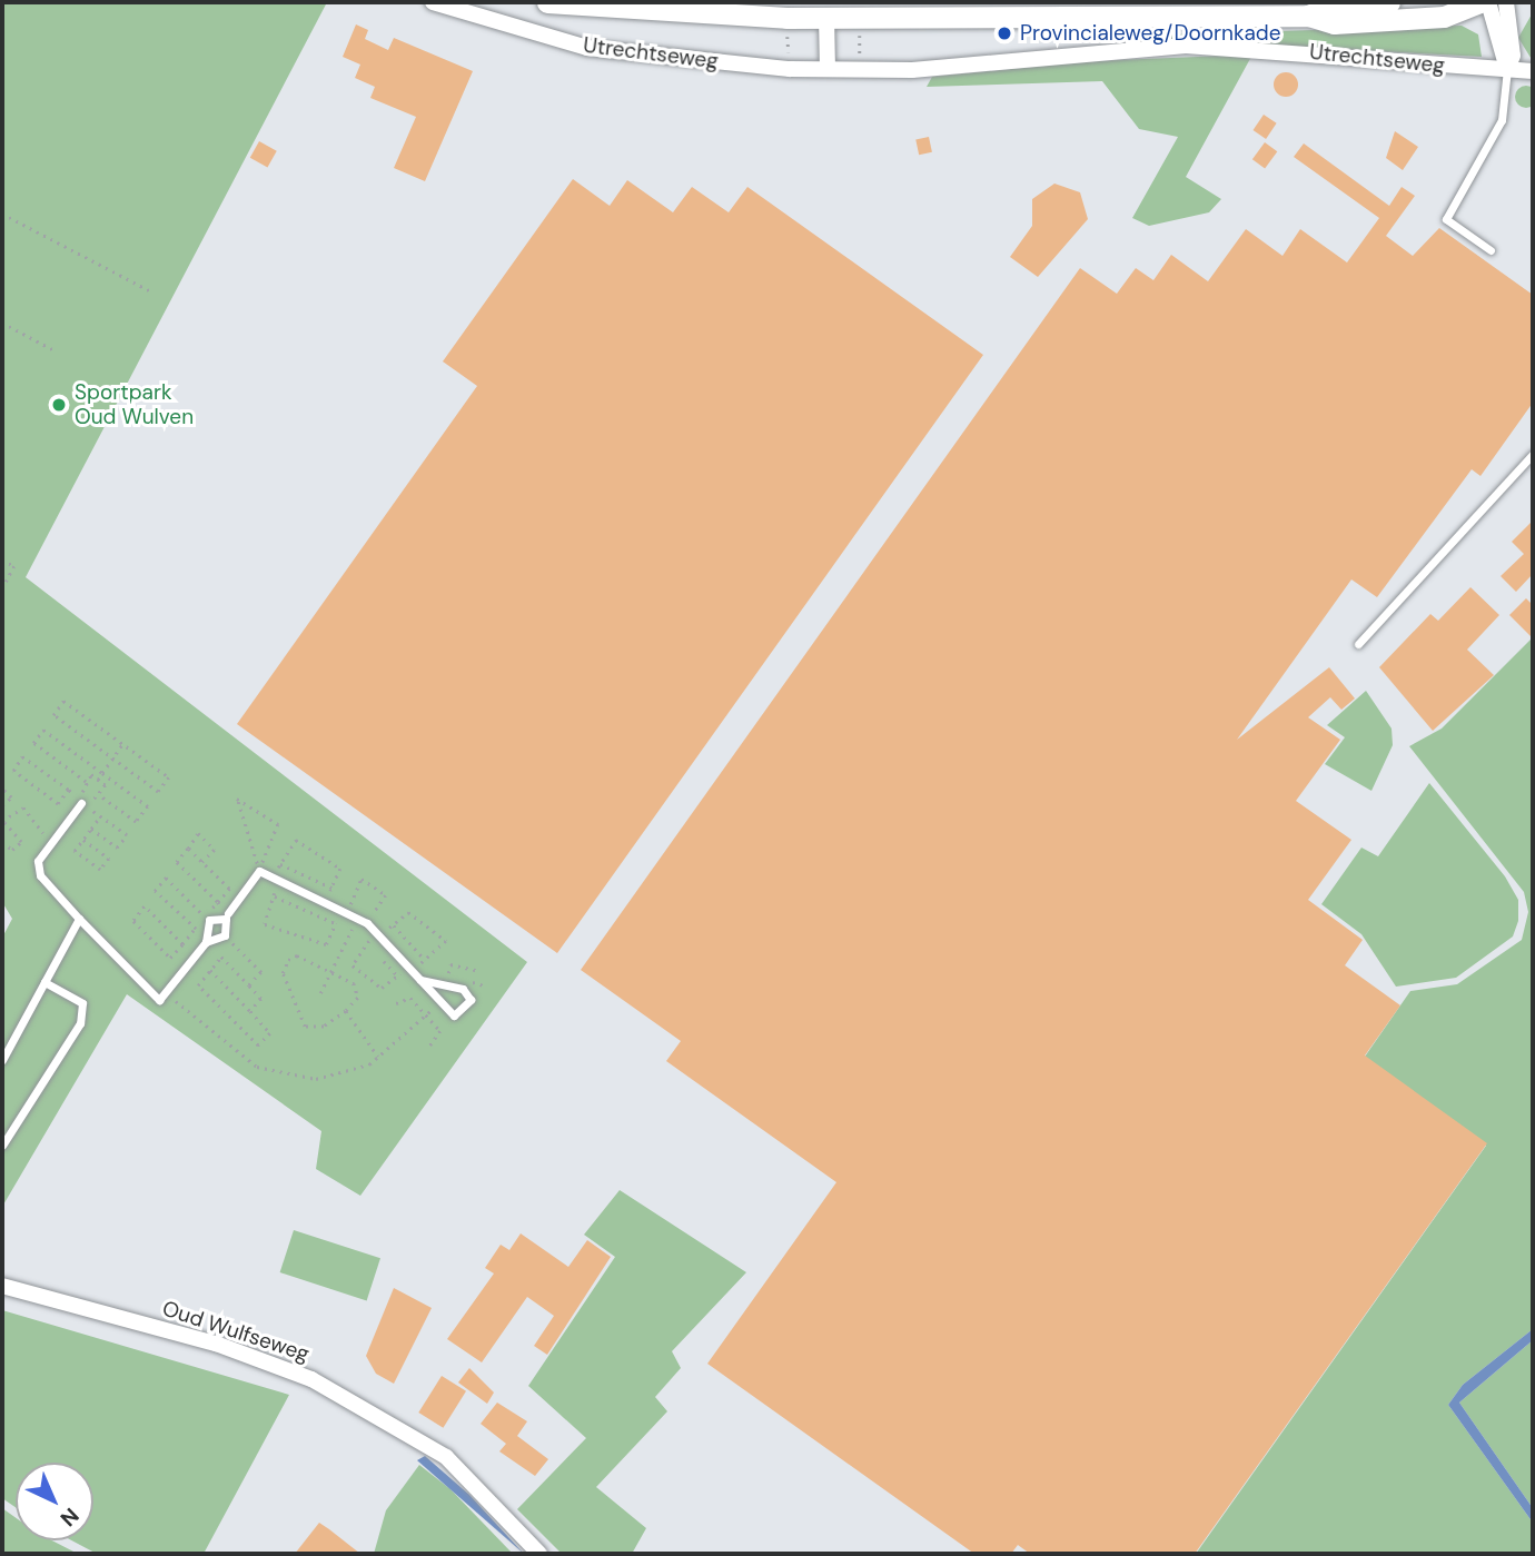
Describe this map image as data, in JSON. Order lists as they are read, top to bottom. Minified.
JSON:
{"streets":{"main road":["Utrechtseweg"],"street":["Oud Wulfseweg"]},"places":["Provincialeweg/Doornkade","Sportpark Oud Wulven"],"north":"bottom right"}
